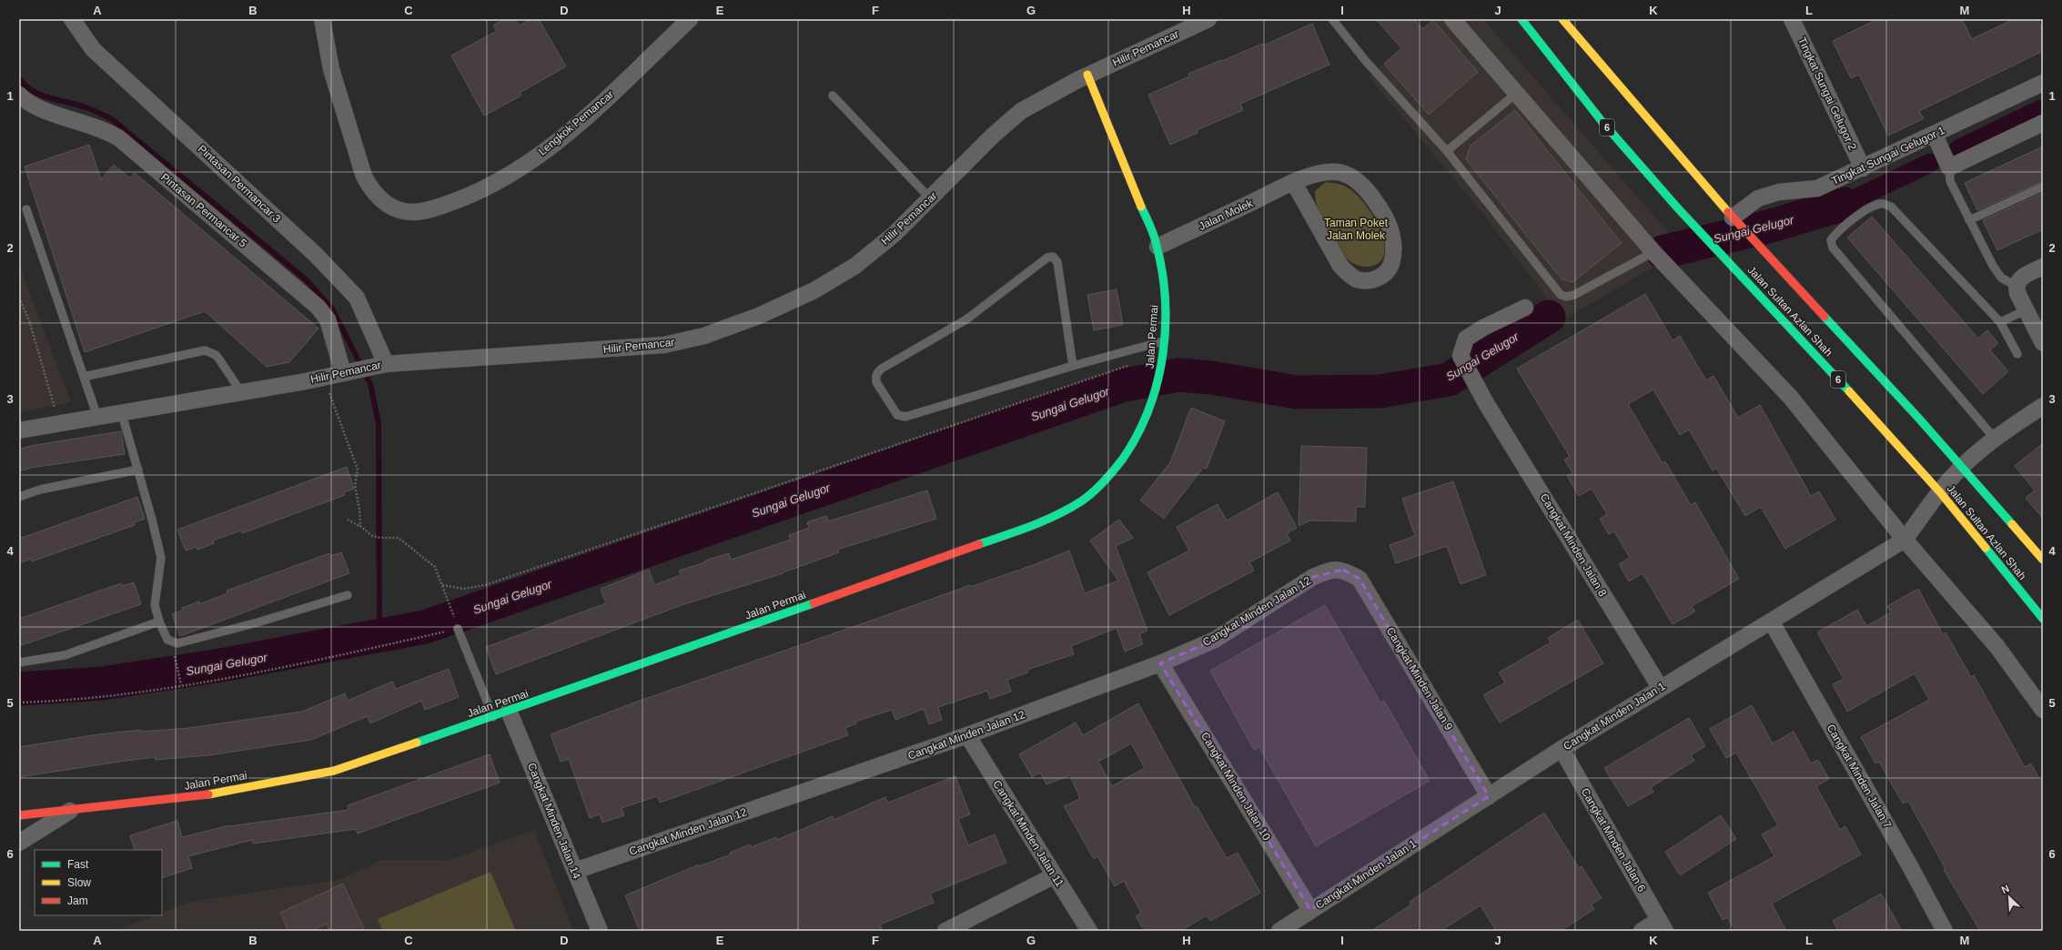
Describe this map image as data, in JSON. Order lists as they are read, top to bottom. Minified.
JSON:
{"streets":{"main road":["6","Jalan Sultan Azlan Shah","Jalan Permai"],"street":["Hilir Pemancar","Tingkat Sungai Gelugor 2","Lengkok Pemancar","Tingkat Sungai Gelugor 1","Pintasan Permancar 3","Pintasan Permancar 5","Jalan Molek","Cangkat Minden Jalan 8","Cangkat Minden Jalan 12","Cangkat Minden Jalan 9","Cangkat Minden Jalan 1","Cangkat Minden Jalan 7","Cangkat Minden Jalan 10","Cangkat Minden Jalan 14","Cangkat Minden Jalan 11","Cangkat Minden Jalan 6"]},"crossings":[["Hilir Pemancar","Pintasan Permancar 3"],["Hilir Pemancar","Pintasan Permancar 5"],["Hilir Pemancar","Jalan Permai"],["Tingkat Sungai Gelugor 2","Tingkat Sungai Gelugor 1"],["Tingkat Sungai Gelugor 1","Jalan Sultan Azlan Shah"],["Jalan Molek","Jalan Permai"],["Jalan Sultan Azlan Shah","Cangkat Minden Jalan 1"],["Jalan Permai","Cangkat Minden Jalan 14"],["Cangkat Minden Jalan 8","Cangkat Minden Jalan 1"],["Cangkat Minden Jalan 12","Cangkat Minden Jalan 9"],["Cangkat Minden Jalan 12","Cangkat Minden Jalan 10"],["Cangkat Minden Jalan 12","Cangkat Minden Jalan 14"],["Cangkat Minden Jalan 12","Cangkat Minden Jalan 11"],["Cangkat Minden Jalan 9","Cangkat Minden Jalan 1"],["Cangkat Minden Jalan 1","Cangkat Minden Jalan 7"],["Cangkat Minden Jalan 1","Cangkat Minden Jalan 10"],["Cangkat Minden Jalan 1","Cangkat Minden Jalan 6"]],"water":["Sungai Gelugor"],"parks":["Taman Poket Jalan Molek"],"legend":["Fast","Slow","Jam"],"north":"top left","grid":{"columns":["A","B","C","D","E","F","G","H","I","J","K","L","M"],"rows":["1","2","3","4","5","6"]}}
